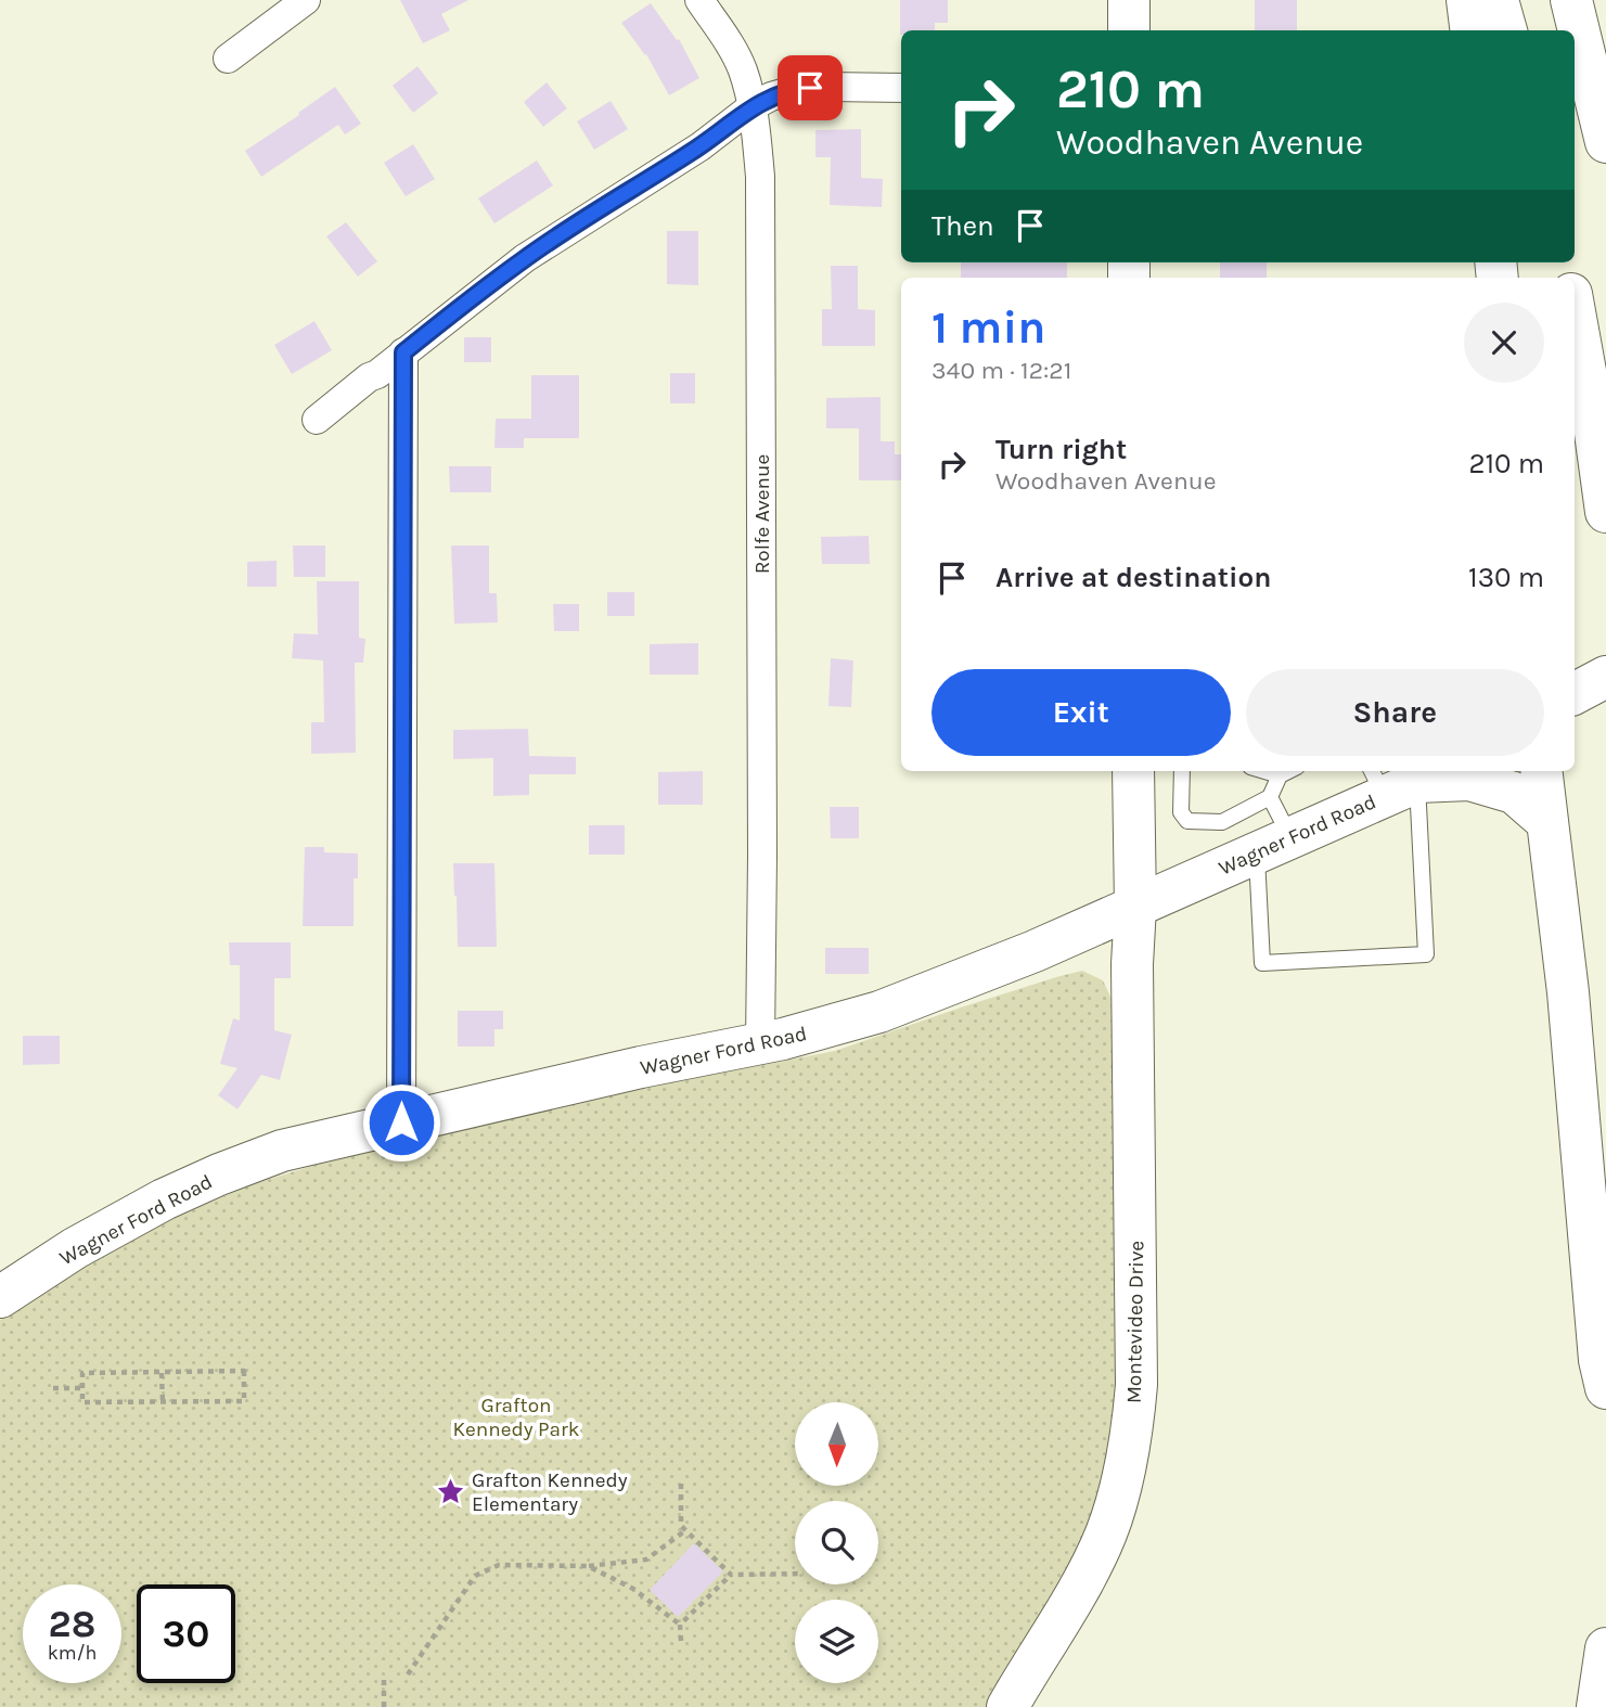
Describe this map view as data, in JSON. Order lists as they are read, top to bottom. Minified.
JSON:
{"streets":{"main road":["Wagner Ford Road","Montevideo Drive"],"street":["Rolfe Avenue"]},"crossings":[["Rolfe Avenue","Wagner Ford Road"],["Wagner Ford Road","Montevideo Drive"]],"parks":["Grafton Kennedy Park"],"places":{"place":["Grafton Kennedy Elementary"]},"north":"bottom","page":{"turn":["210 m","Woodhaven Avenue"],"then":"Then","heading":["1 min","340 m · 12:21"],"list":[{"name":"Turn right","note":"Woodhaven Avenue","value":"210 m"},{"name":"Arrive at destination","value":"130 m"}],"buttons":["Exit","Share"],"speed":"28 km/h","limit":"30"}}
